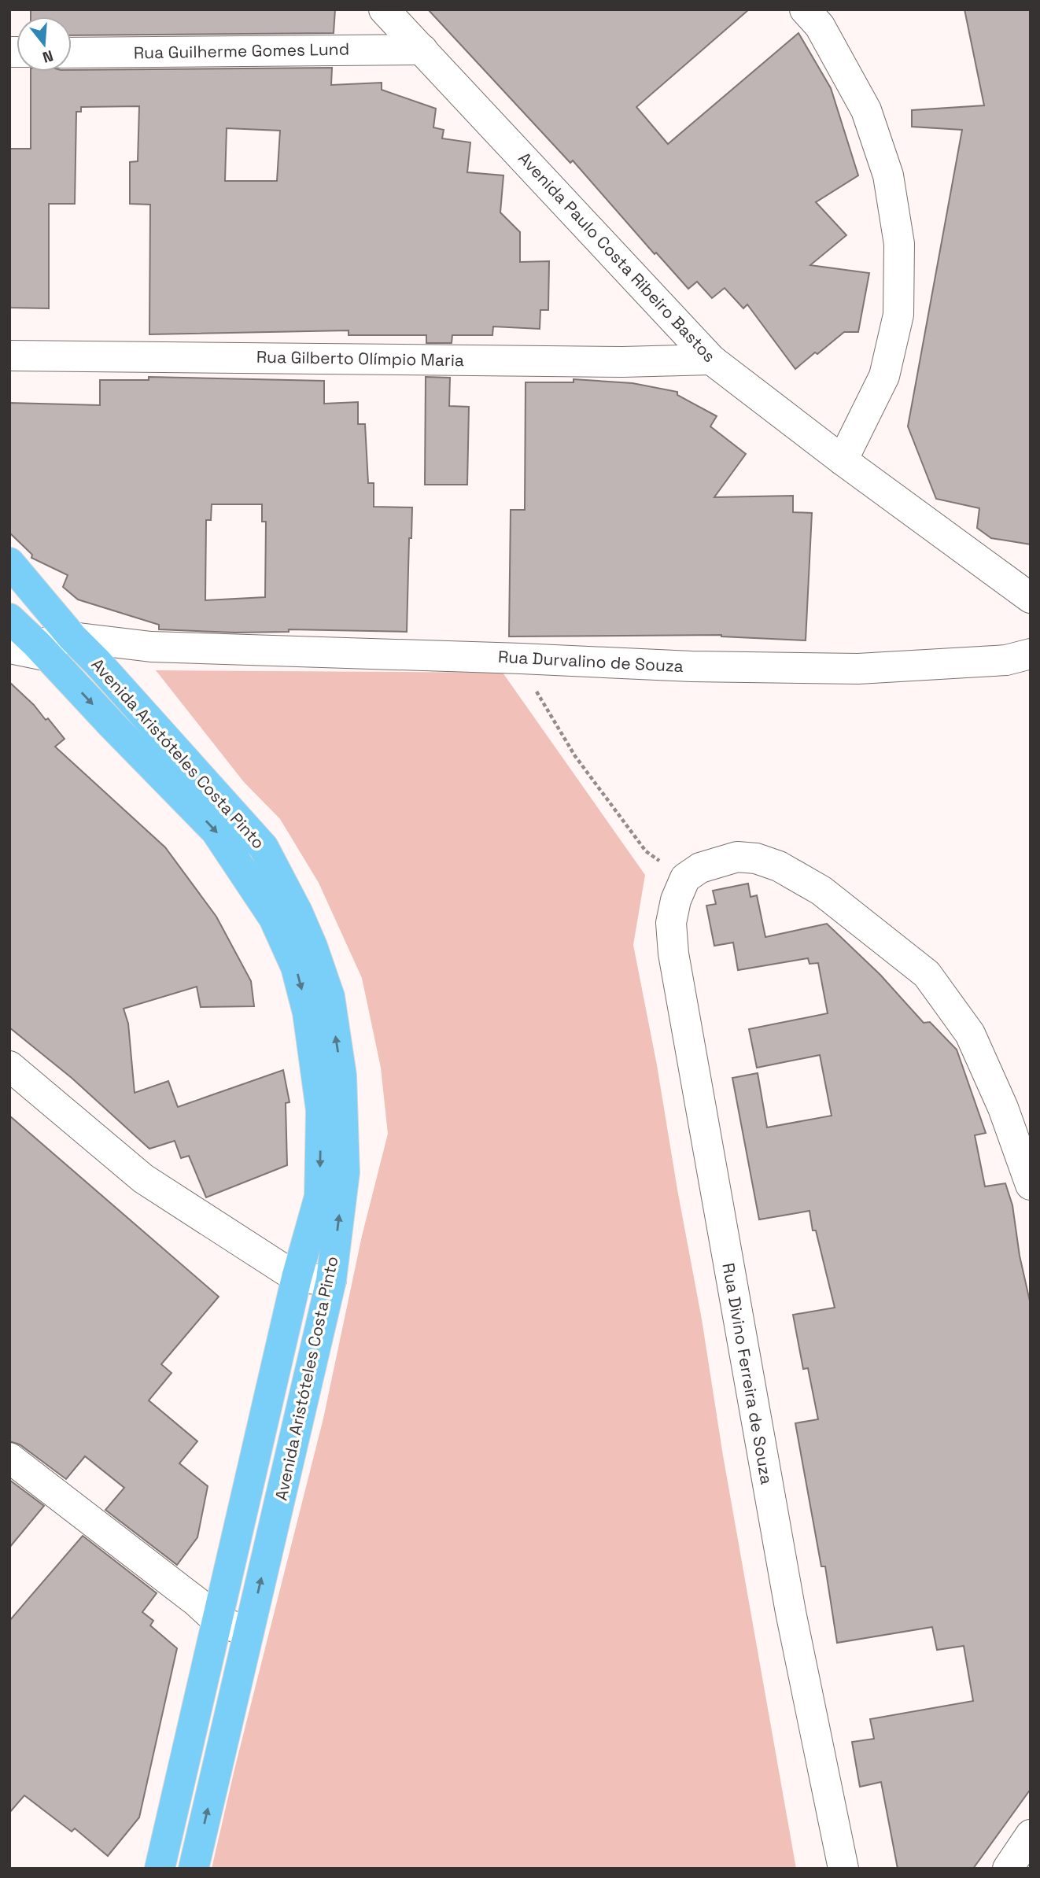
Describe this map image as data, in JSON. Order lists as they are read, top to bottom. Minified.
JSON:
{"streets":{"main road":["Avenida Aristóteles Costa Pinto"],"street":["Rua Guilherme Gomes Lund","Avenida Paulo Costa Ribeiro Bastos","Rua Gilberto Olímpio Maria","Rua Durvalino de Souza","Rua Divino Ferreira de Souza"]},"crossings":[["Rua Guilherme Gomes Lund","Avenida Paulo Costa Ribeiro Bastos"],["Avenida Paulo Costa Ribeiro Bastos","Rua Gilberto Olímpio Maria"],["Rua Durvalino de Souza","Avenida Aristóteles Costa Pinto"]],"north":"bottom"}
